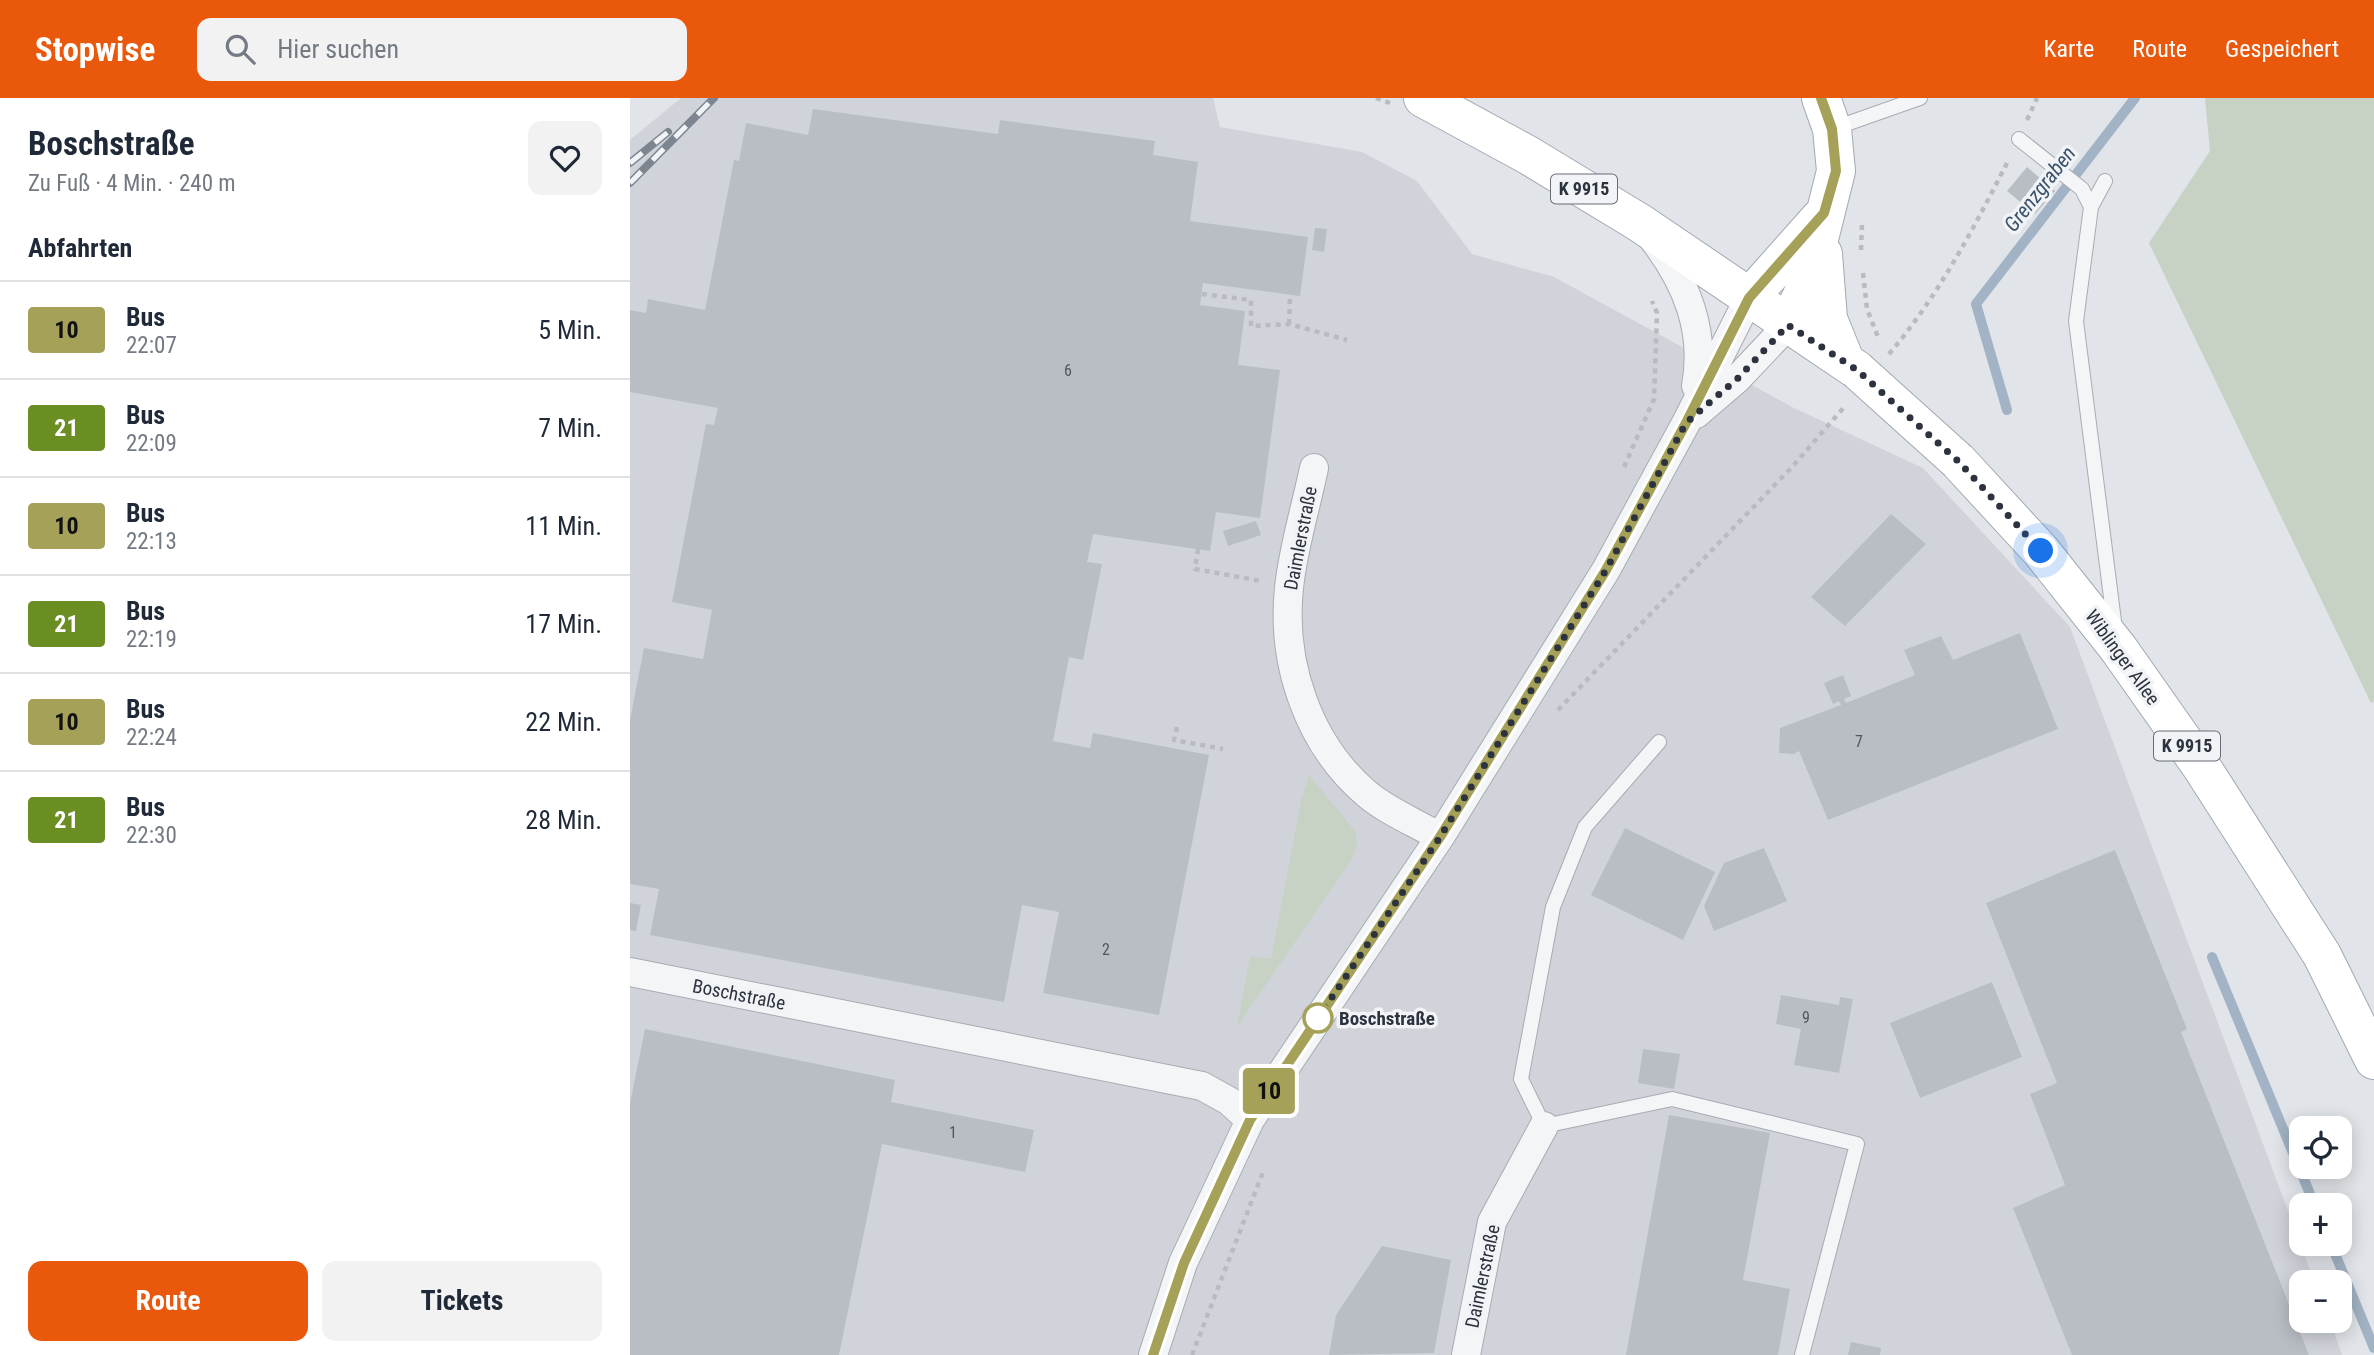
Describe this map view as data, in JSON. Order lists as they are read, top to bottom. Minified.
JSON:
{"streets":{"main road":["K 9915","Wiblinger Allee"],"street":["Daimlerstraße","Boschstraße"]},"crossings":[["K 9915","Wiblinger Allee"]],"water":["Grenzgraben"],"places":["Boschstraße"],"lines":["bus line 10"],"house_numbers":["6","7","2","9","1"],"page":{"header":"Stopwise","search":"Hier suchen","nav":["Karte","Route","Gespeichert"],"heading":[["Boschstraße","Zu Fuß · 4 Min. · 240 m"],"Abfahrten"],"on_map":"10","list":[{"mark":"10","name":"Bus","note":"22:07","value":"5 Min."},{"mark":"21","name":"Bus","note":"22:09","value":"7 Min."},{"mark":"10","name":"Bus","note":"22:13","value":"11 Min."},{"mark":"21","name":"Bus","note":"22:19","value":"17 Min."},{"mark":"10","name":"Bus","note":"22:24","value":"22 Min."},{"mark":"21","name":"Bus","note":"22:30","value":"28 Min."}],"map_buttons":["+","−"],"buttons":["Route","Tickets"]}}
